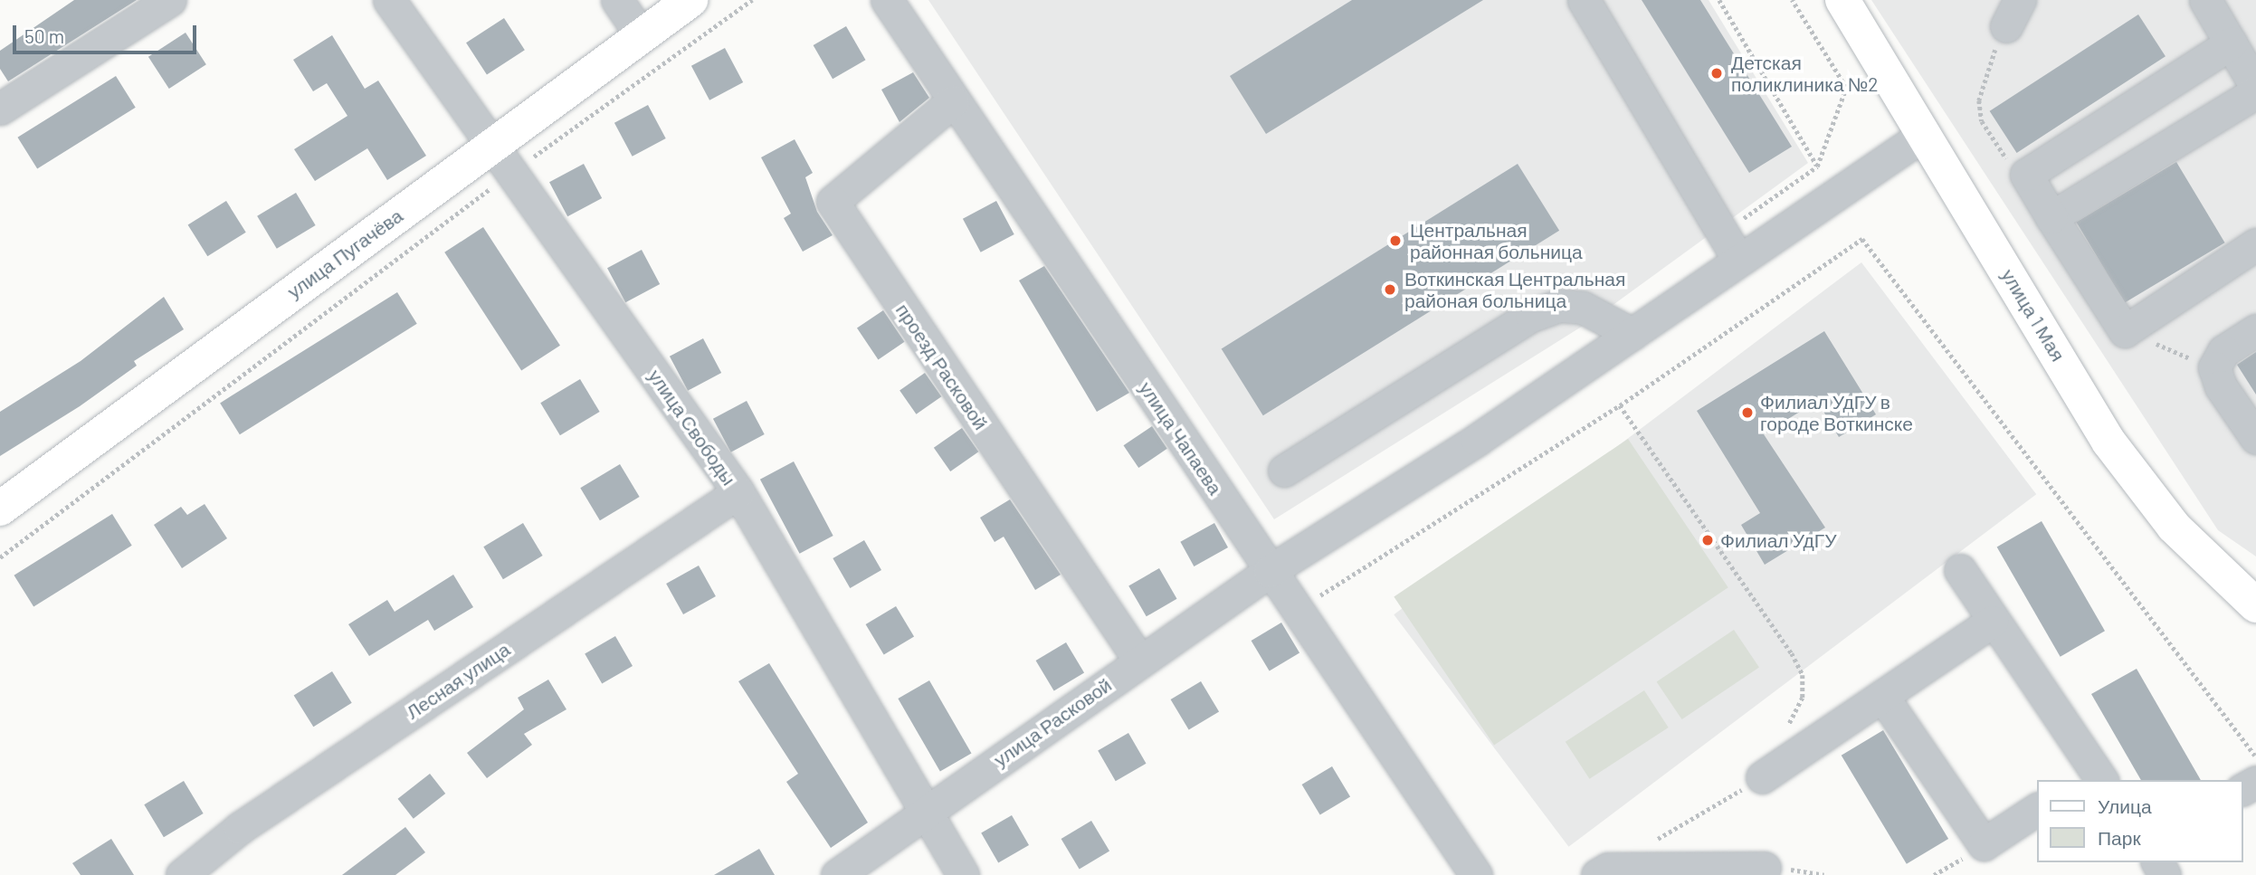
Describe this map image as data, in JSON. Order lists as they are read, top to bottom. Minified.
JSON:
{"streets":{"main road":["улица Пугачёва","улица 1 Мая"],"street":["проезд Расковой","улица Свободы","улица Чапаева","Лесная улица","улица Расковой"]},"crossings":[["улица Пугачёва","улица Свободы"],["улица 1 Мая","улица Расковой"],["проезд Расковой","улица Чапаева"],["проезд Расковой","улица Расковой"],["улица Свободы","Лесная улица"],["улица Свободы","улица Расковой"],["улица Чапаева","улица Расковой"]],"places":["Детская поликлиника №2","Центральная районная больница","Воткинская Центральная районая больница","Филиал УдГУ в городе Воткинске","Филиал УдГУ"],"legend":["Улица","Парк"],"scale_bar":"50 m"}
